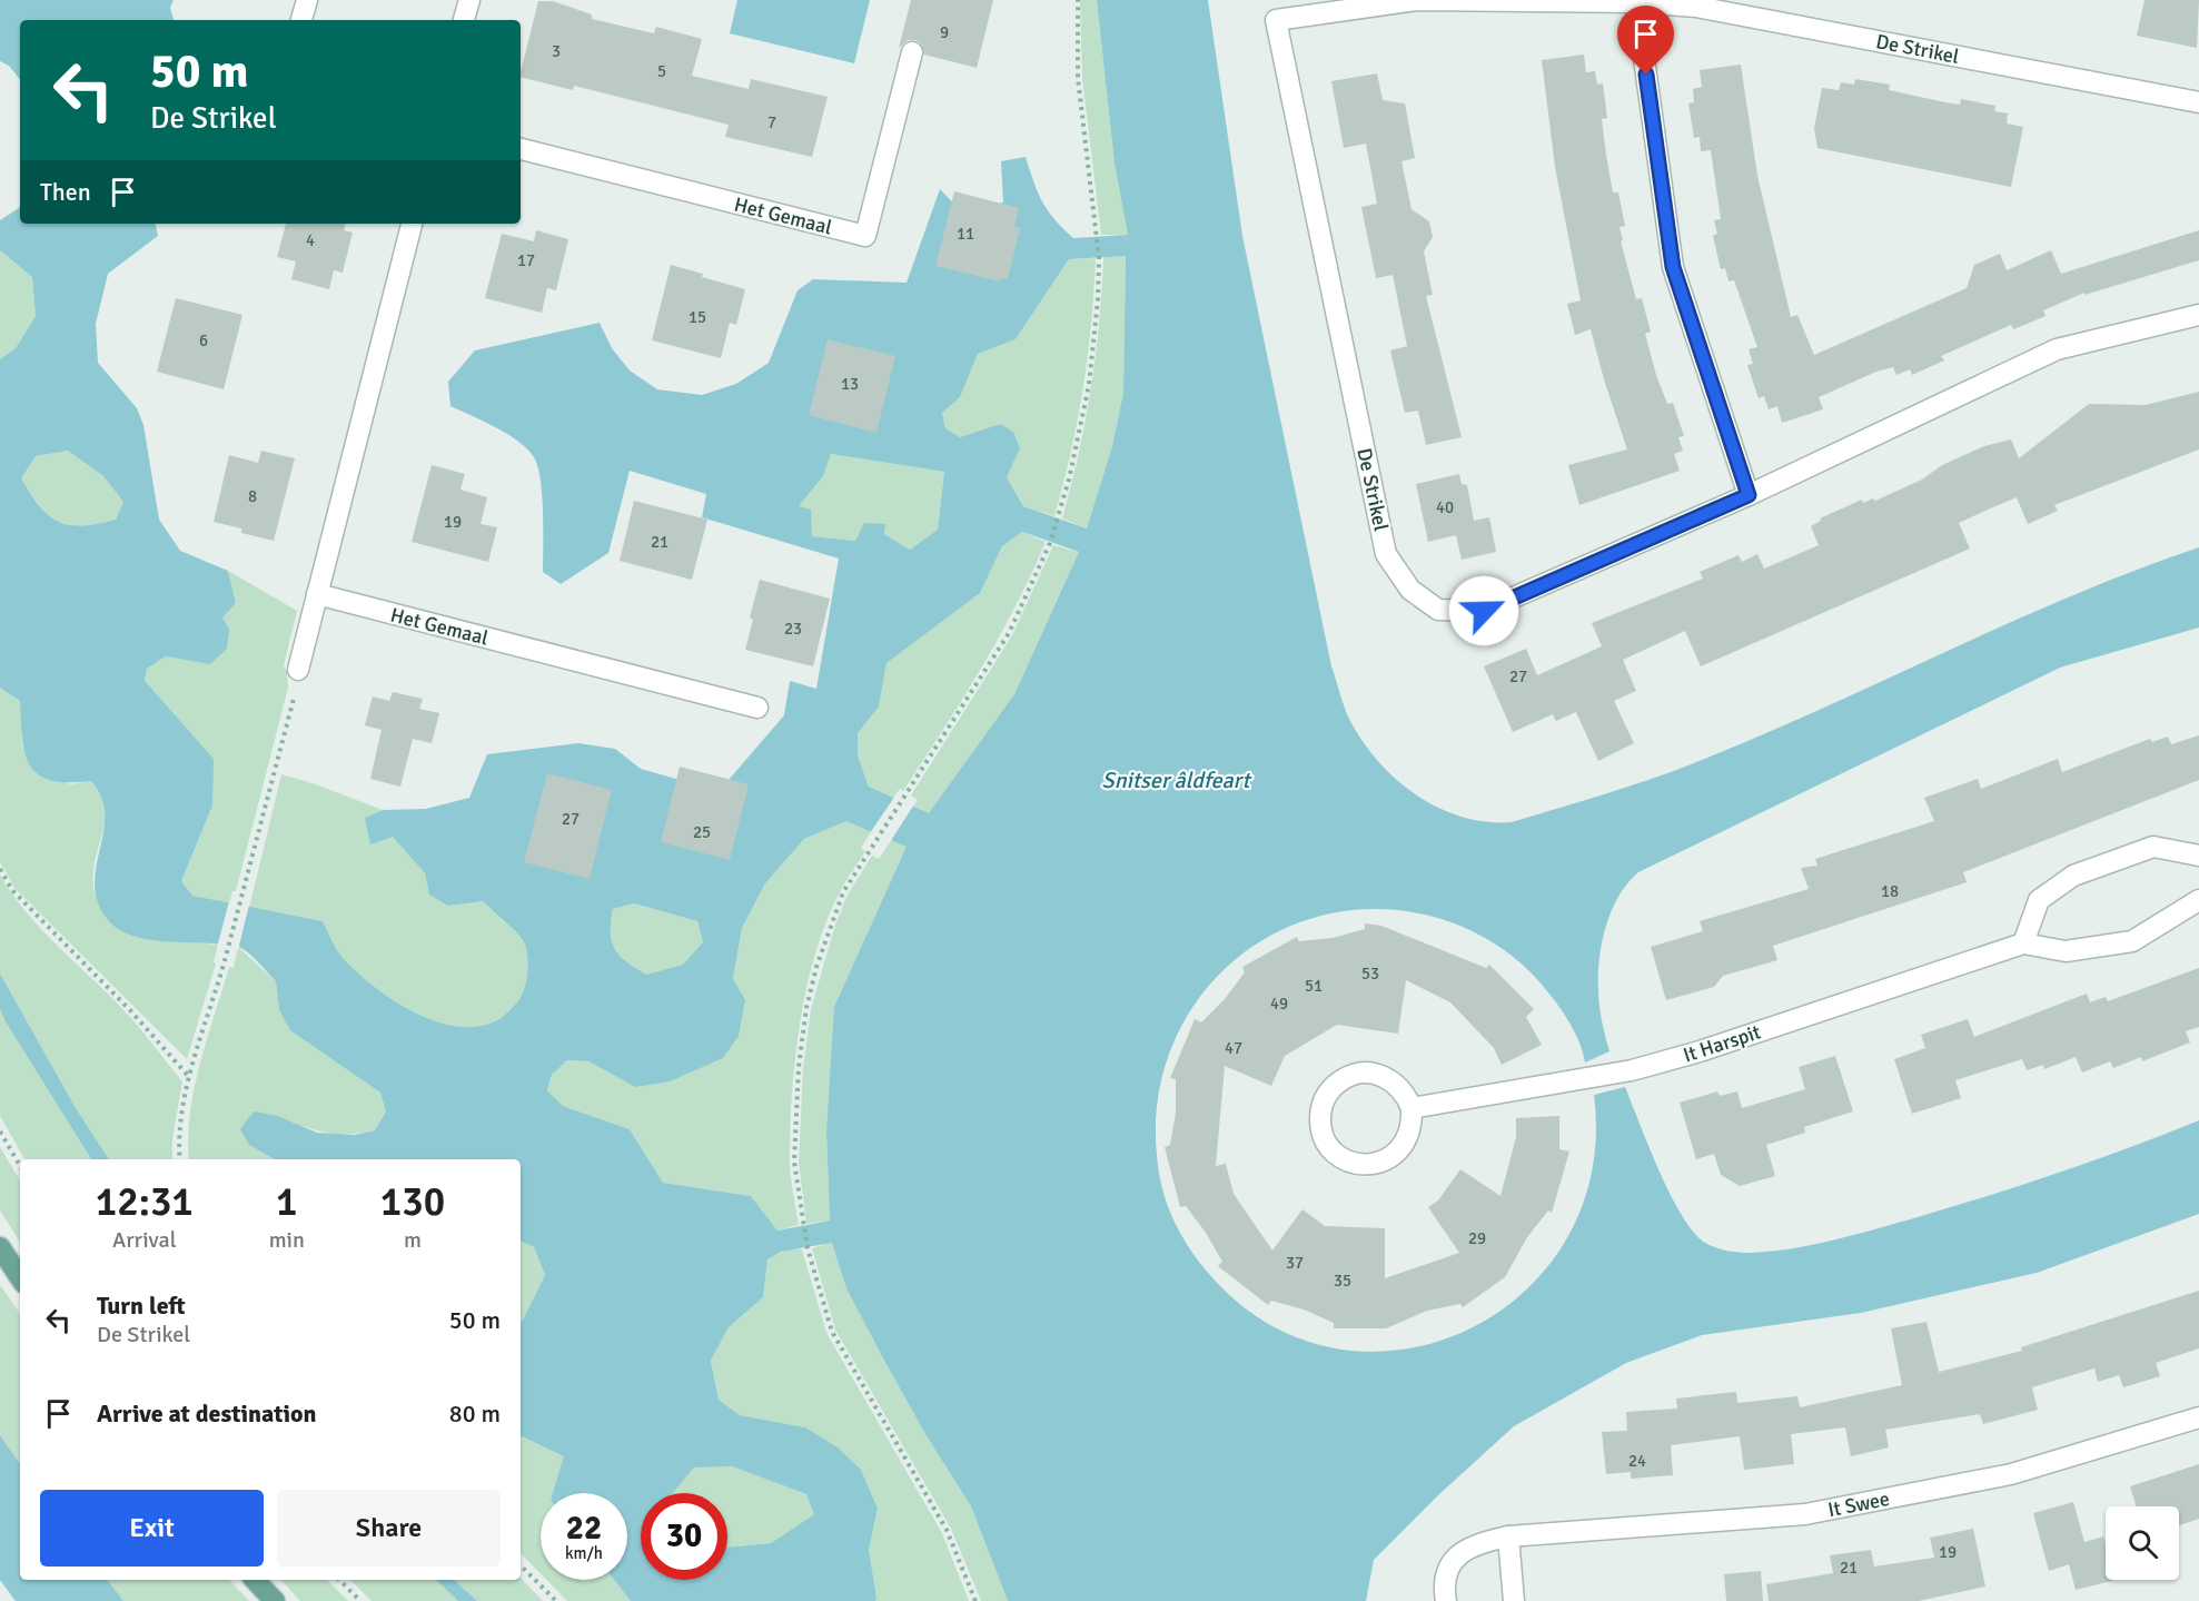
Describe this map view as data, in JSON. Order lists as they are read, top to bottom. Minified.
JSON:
{"streets":{"street":["De Strikel","Het Gemaal","It Harspit","It Swee"]},"water":["Snitser âldfeart"],"house_numbers":["9","3","5","7","11","4","17","15","6","13","8","40","19","21","23","27","27","25","18","53","51","49","47","29","37","35","24","19","21"],"page":{"turn":["50 m","De Strikel"],"then":"Then","eta":["12:31","Arrival","1","min","130","m"],"list":[{"name":"Turn left","note":"De Strikel","value":"50 m"},{"name":"Arrive at destination","value":"80 m"}],"buttons":["Exit","Share"],"speed":"22 km/h","limit":"30"}}
